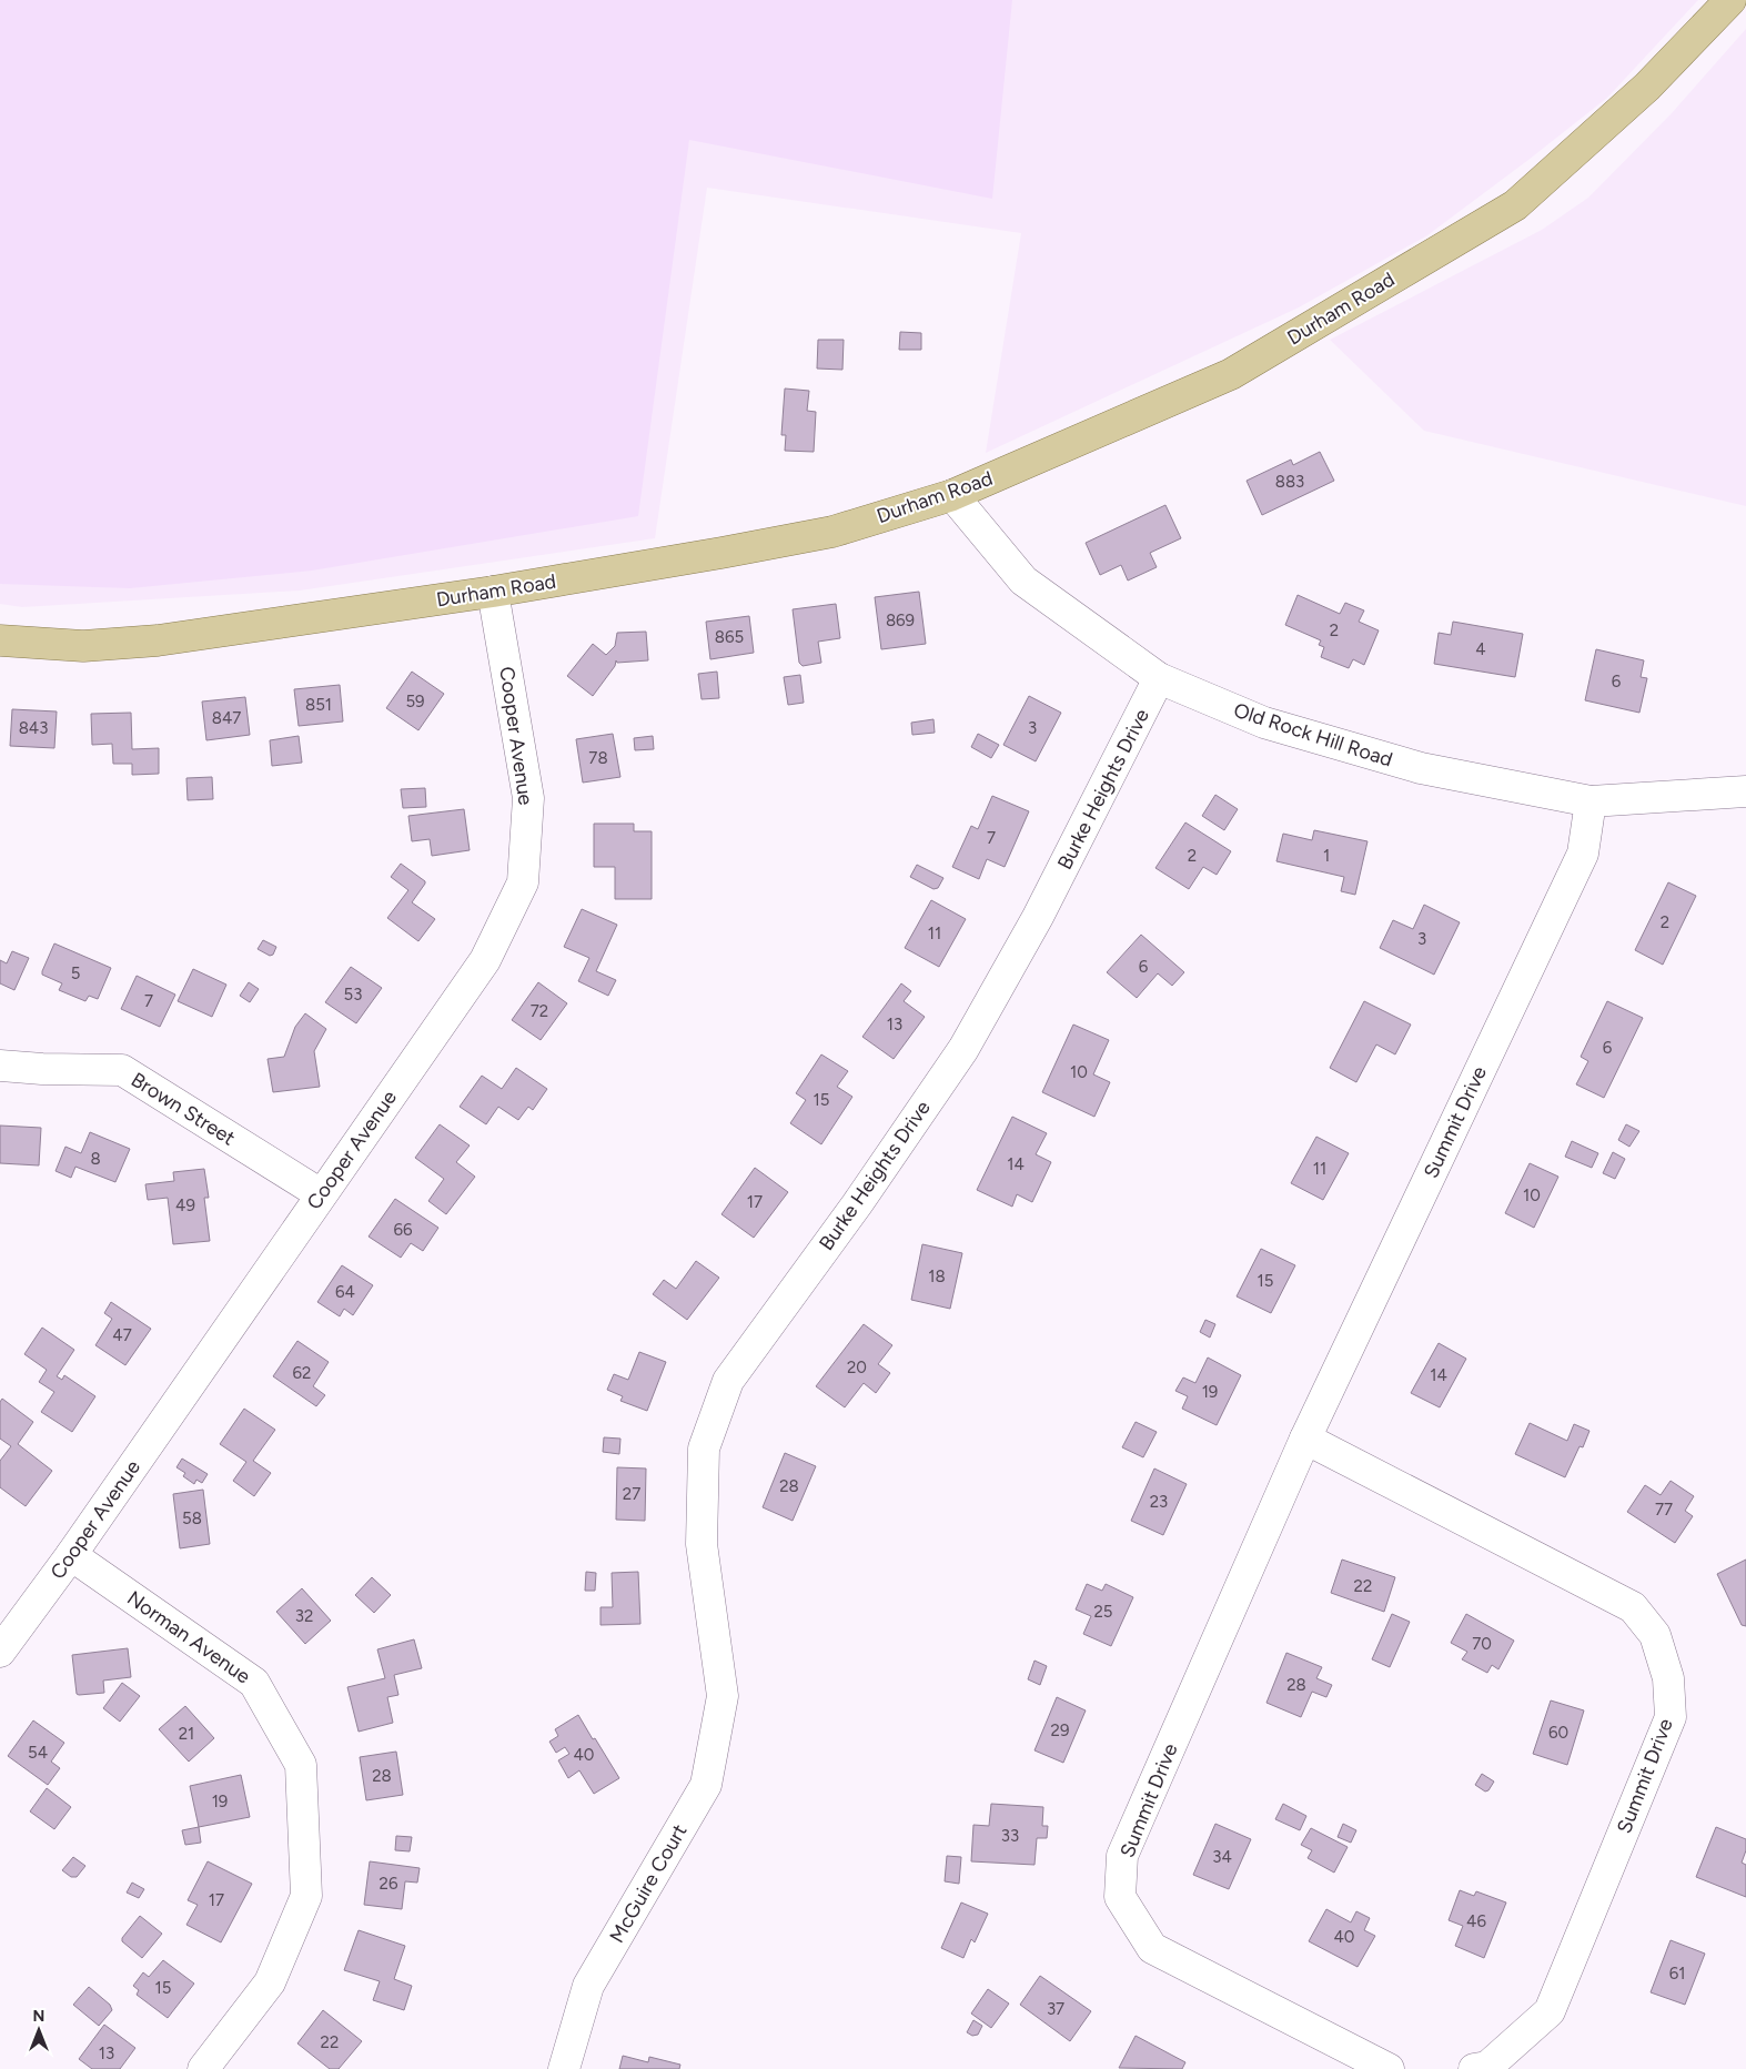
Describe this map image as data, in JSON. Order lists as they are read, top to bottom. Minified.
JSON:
{"streets":{"main road":["Durham Road"],"street":["Old Rock Hill Road","Cooper Avenue","Burke Heights Drive","Brown Street","Summit Drive","Norman Avenue","McGuire Court"]},"crossings":[["Durham Road","Old Rock Hill Road"],["Durham Road","Cooper Avenue"],["Old Rock Hill Road","Burke Heights Drive"],["Old Rock Hill Road","Summit Drive"],["Cooper Avenue","Brown Street"],["Cooper Avenue","Norman Avenue"],["Burke Heights Drive","McGuire Court"]],"house_numbers":["883","869","2","865","4","6","59","851","847","843","3","78","7","2","1","2","11","3","6","5","53","7","72","13","6","10","15","8","14","11","10","17","49","66","18","15","64","47","20","62","14","19","28","27","23","77","58","22","25","32","70","28","29","60","21","54","40","28","19","33","34","26","17","46","40","61","15","37","22","13"],"north":"top"}
